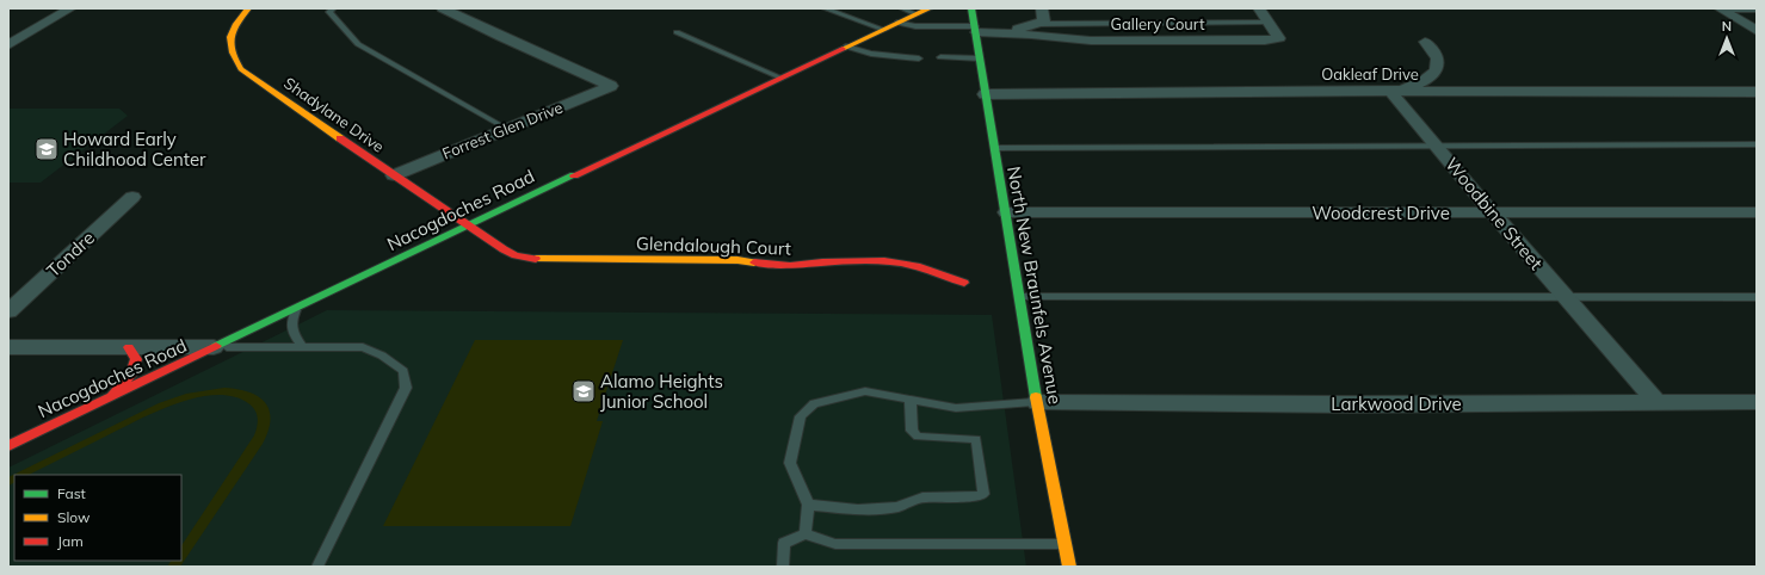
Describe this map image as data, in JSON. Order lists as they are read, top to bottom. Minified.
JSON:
{"streets":{"street":["Gallery Court","Oakleaf Drive","Shadylane Drive","Forrest Glen Drive","Nacogdoches Road","Woodcrest Drive","Woodbine Street","Glendalough Court","Tondre","North New Braunfels Avenue","Larkwood Drive"]},"crossings":[["Gallery Court","North New Braunfels Avenue"],["Oakleaf Drive","Woodbine Street"],["Oakleaf Drive","North New Braunfels Avenue"],["Shadylane Drive","Forrest Glen Drive"],["Shadylane Drive","Nacogdoches Road"],["Shadylane Drive","Glendalough Court"],["Nacogdoches Road","Glendalough Court"],["Woodcrest Drive","Woodbine Street"],["Woodcrest Drive","North New Braunfels Avenue"],["Woodbine Street","Larkwood Drive"],["North New Braunfels Avenue","Larkwood Drive"]],"places":{"school or university":["Howard Early Childhood Center","Alamo Heights Junior School"]},"legend":["Fast","Slow","Jam"],"north":"top"}
